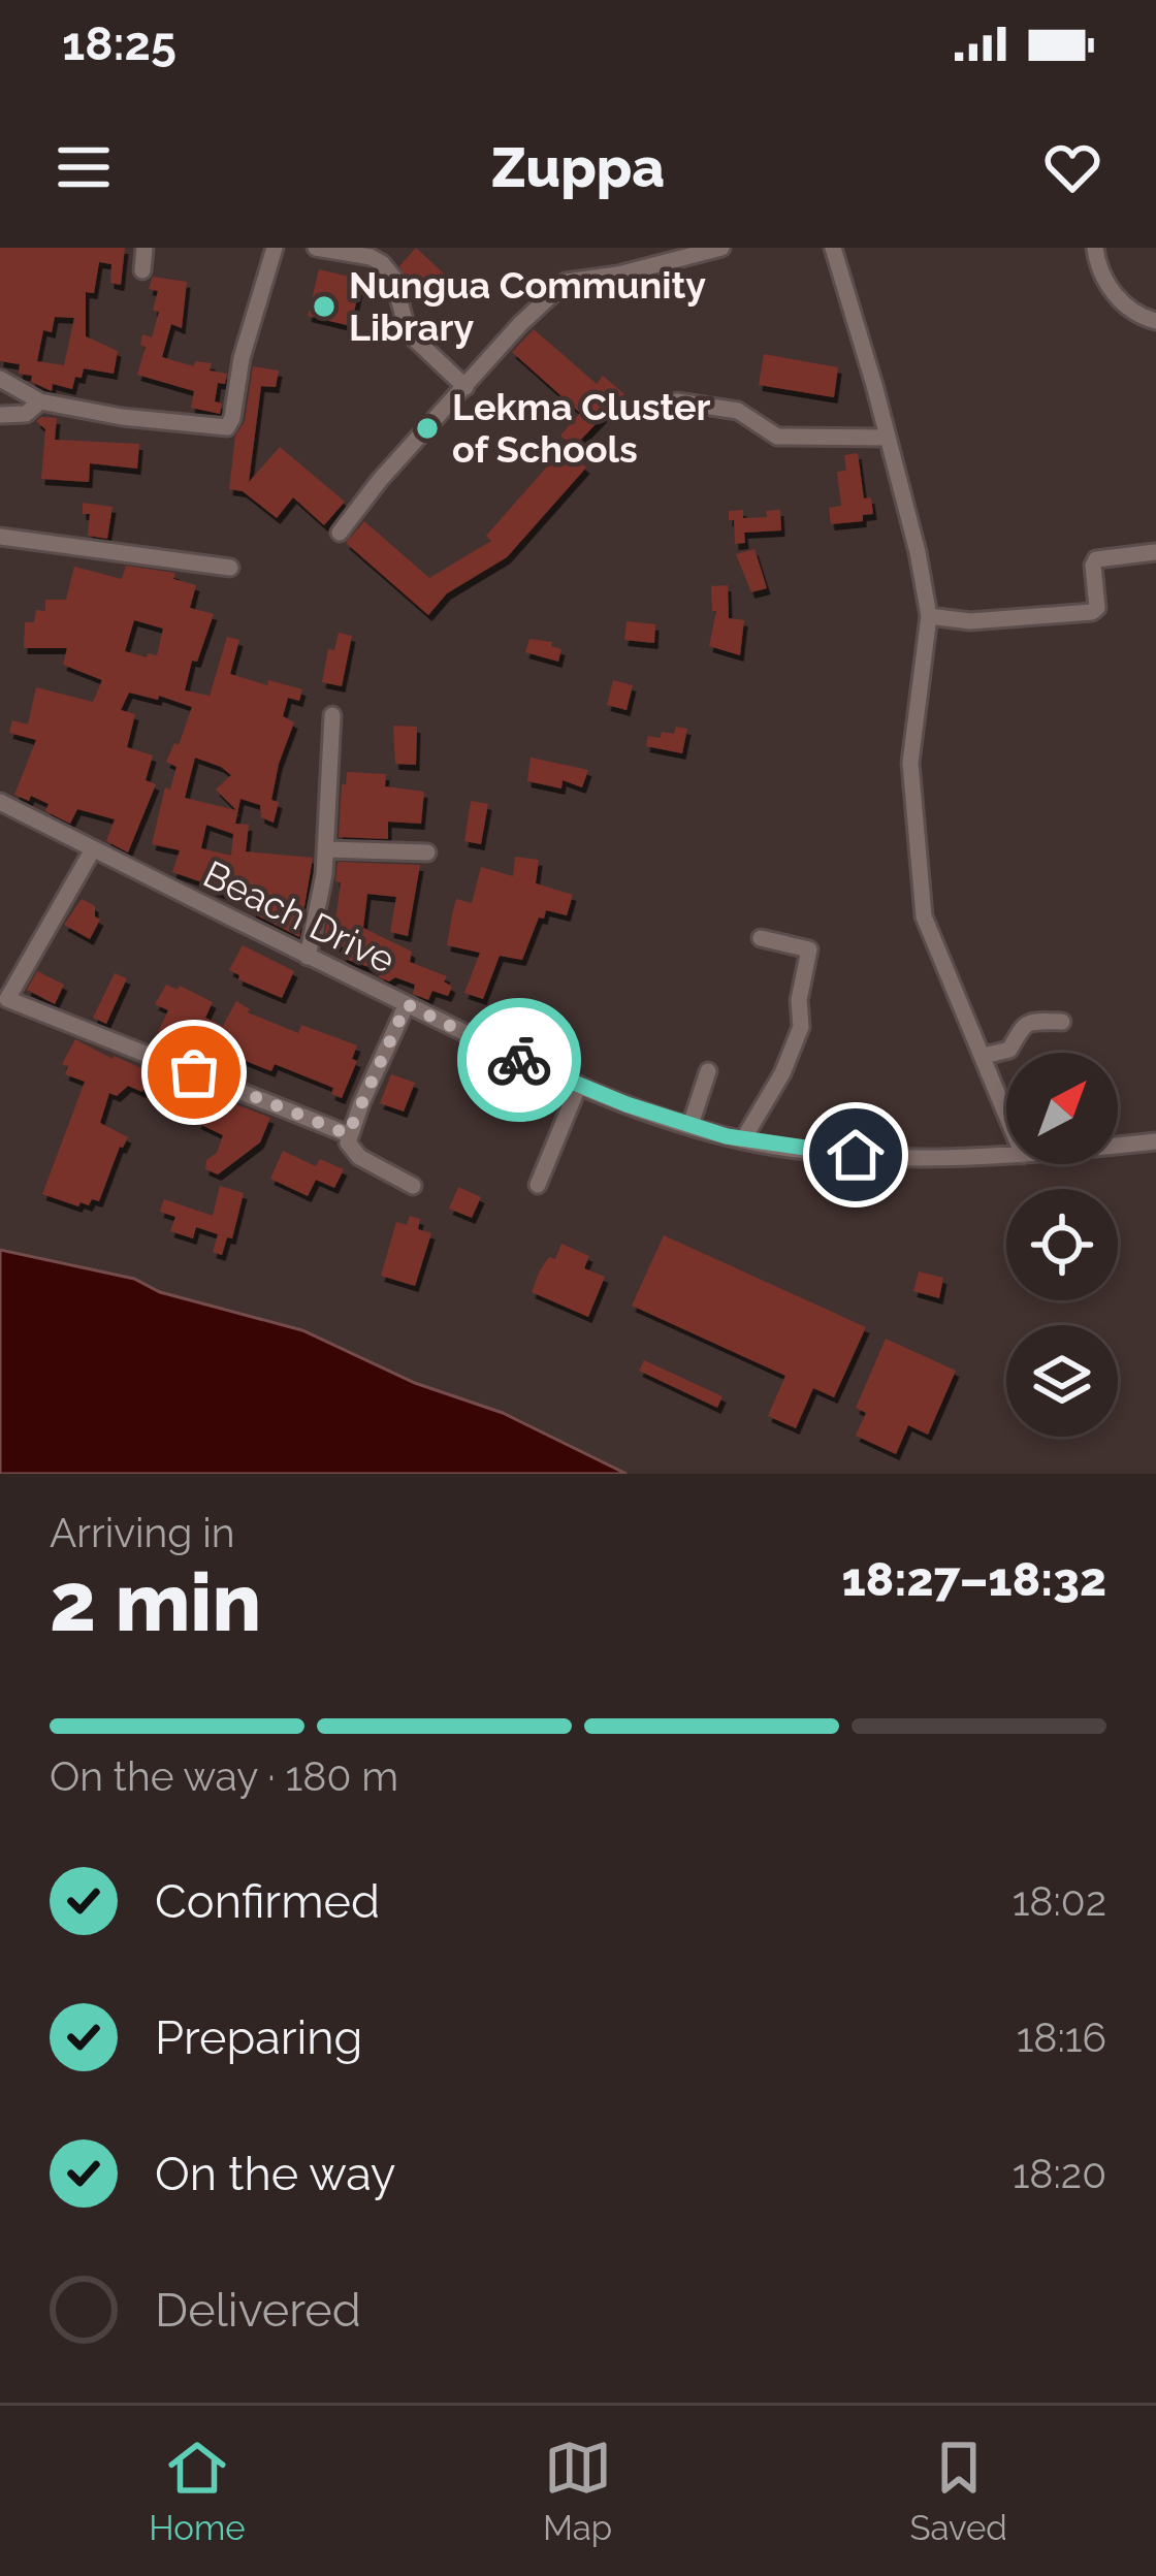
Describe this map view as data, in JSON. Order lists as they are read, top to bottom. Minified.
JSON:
{"streets":{"street":["Beach Drive"]},"places":["Nungua Community Library","Lekma Cluster of Schools"],"north":"top right","page":{"status":"18:25","header":"Zuppa","heading":["2 min","Arriving in","18:27–18:32"],"bar":"On the way · 180 m","list":[["Confirmed","18:02"],["Preparing","18:16"],["On the way","18:20"],"Delivered"],"tabs":["Home","Map","Saved"]}}
